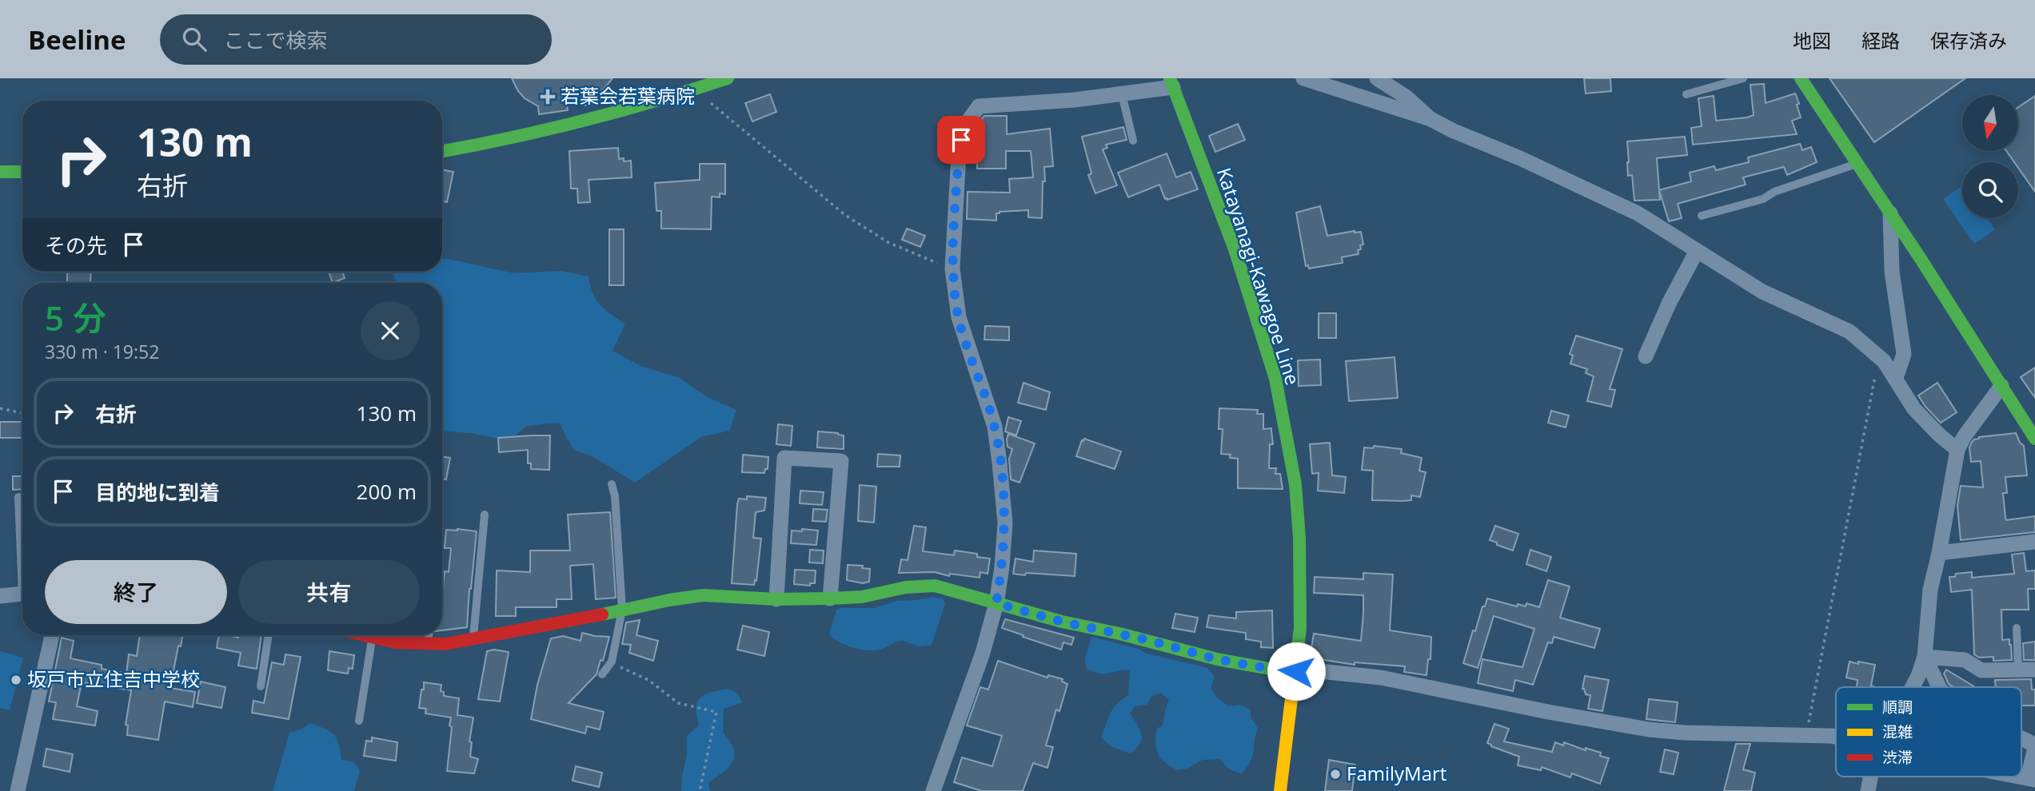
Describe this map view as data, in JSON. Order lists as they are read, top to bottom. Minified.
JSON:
{"streets":{"street":["Katayanagi-Kawagoe Line"]},"places":{"health":["若葉会若葉病院"],"other":["坂戸市立住吉中学校","FamilyMart"]},"legend":["順調","混雑","渋滞"],"north":"bottom","page":{"header":"Beeline","search":"ここで検索","nav":["地図","経路","保存済み"],"turn":["130 m","右折"],"then":"その先","heading":["5 分","330 m · 19:52"],"list":[{"name":"右折","value":"130 m"},{"name":"目的地に到着","value":"200 m"}],"buttons":["終了","共有"]}}
